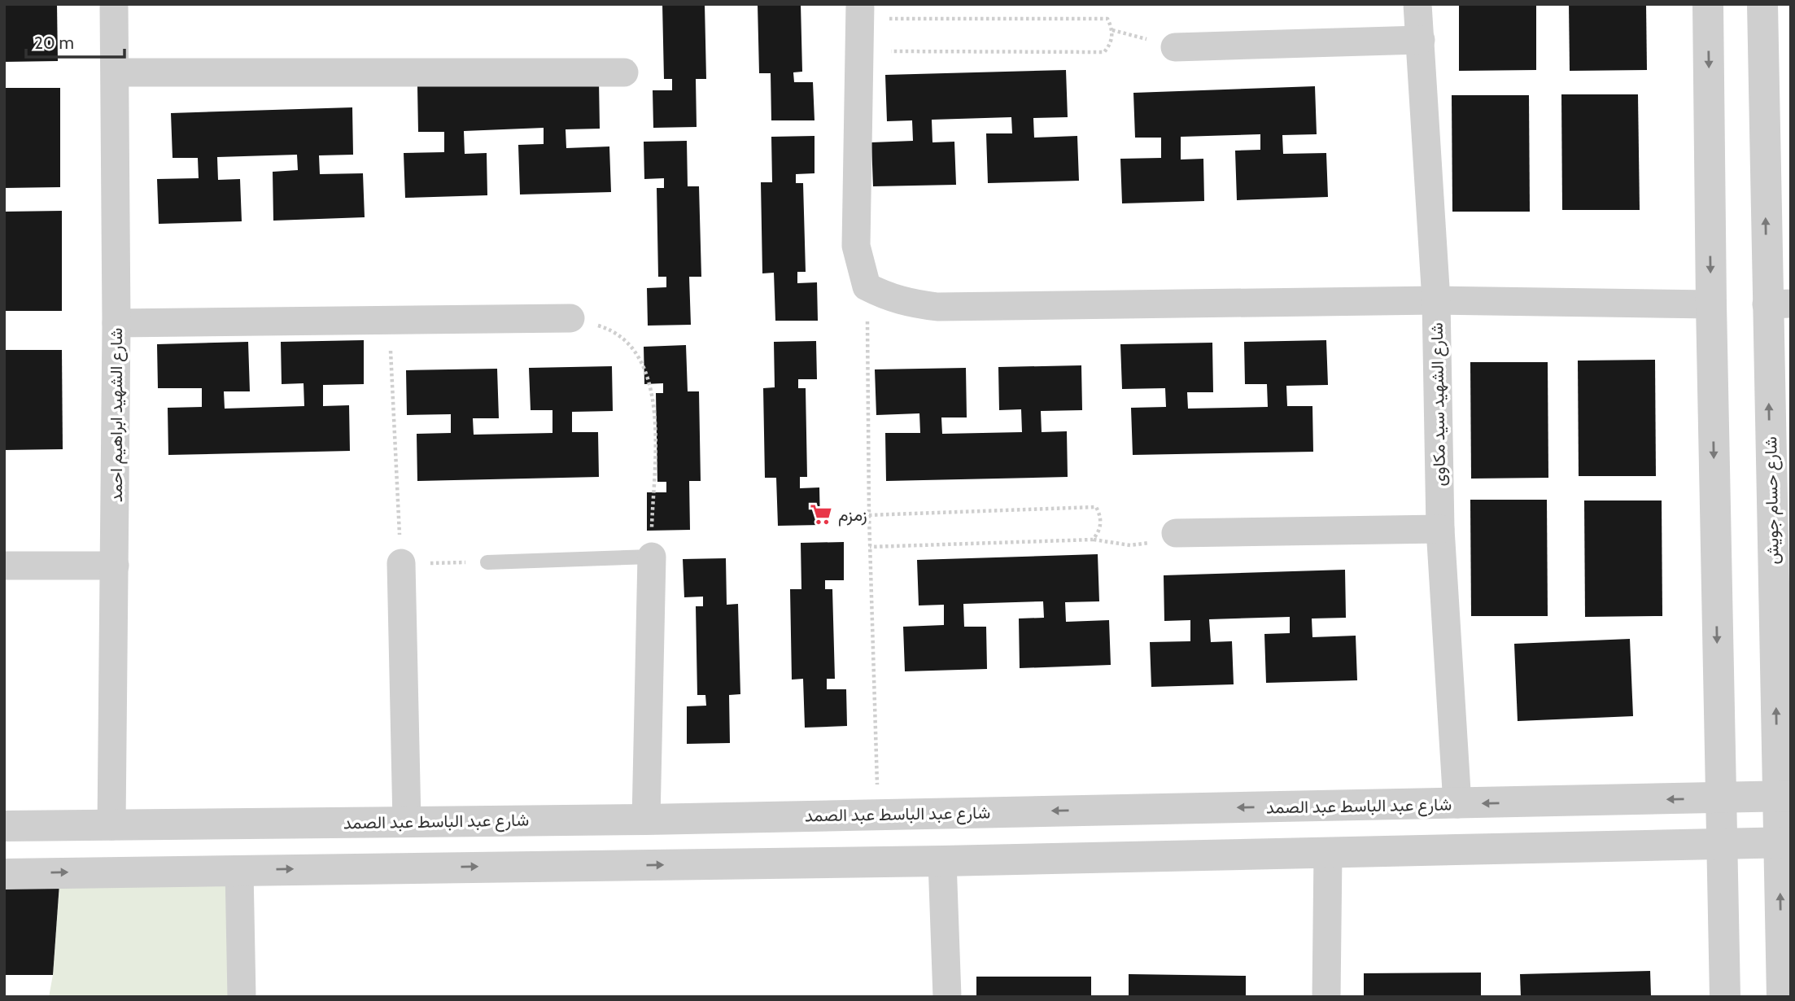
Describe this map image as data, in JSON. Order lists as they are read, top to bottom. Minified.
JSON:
{"streets":{"street":["شارع الشهيد سيد مكاوى","شارع الشهيد ابراهيم احمد","شارع حسام جويش","شارع عبد الباسط عبد الصمد"]},"crossings":[["شارع الشهيد سيد مكاوى","شارع عبد الباسط عبد الصمد"],["شارع الشهيد ابراهيم احمد","شارع عبد الباسط عبد الصمد"],["شارع حسام جويش","شارع عبد الباسط عبد الصمد"]],"places":{"supermarket":["زمزم"]},"scale_bar":"20 m"}
